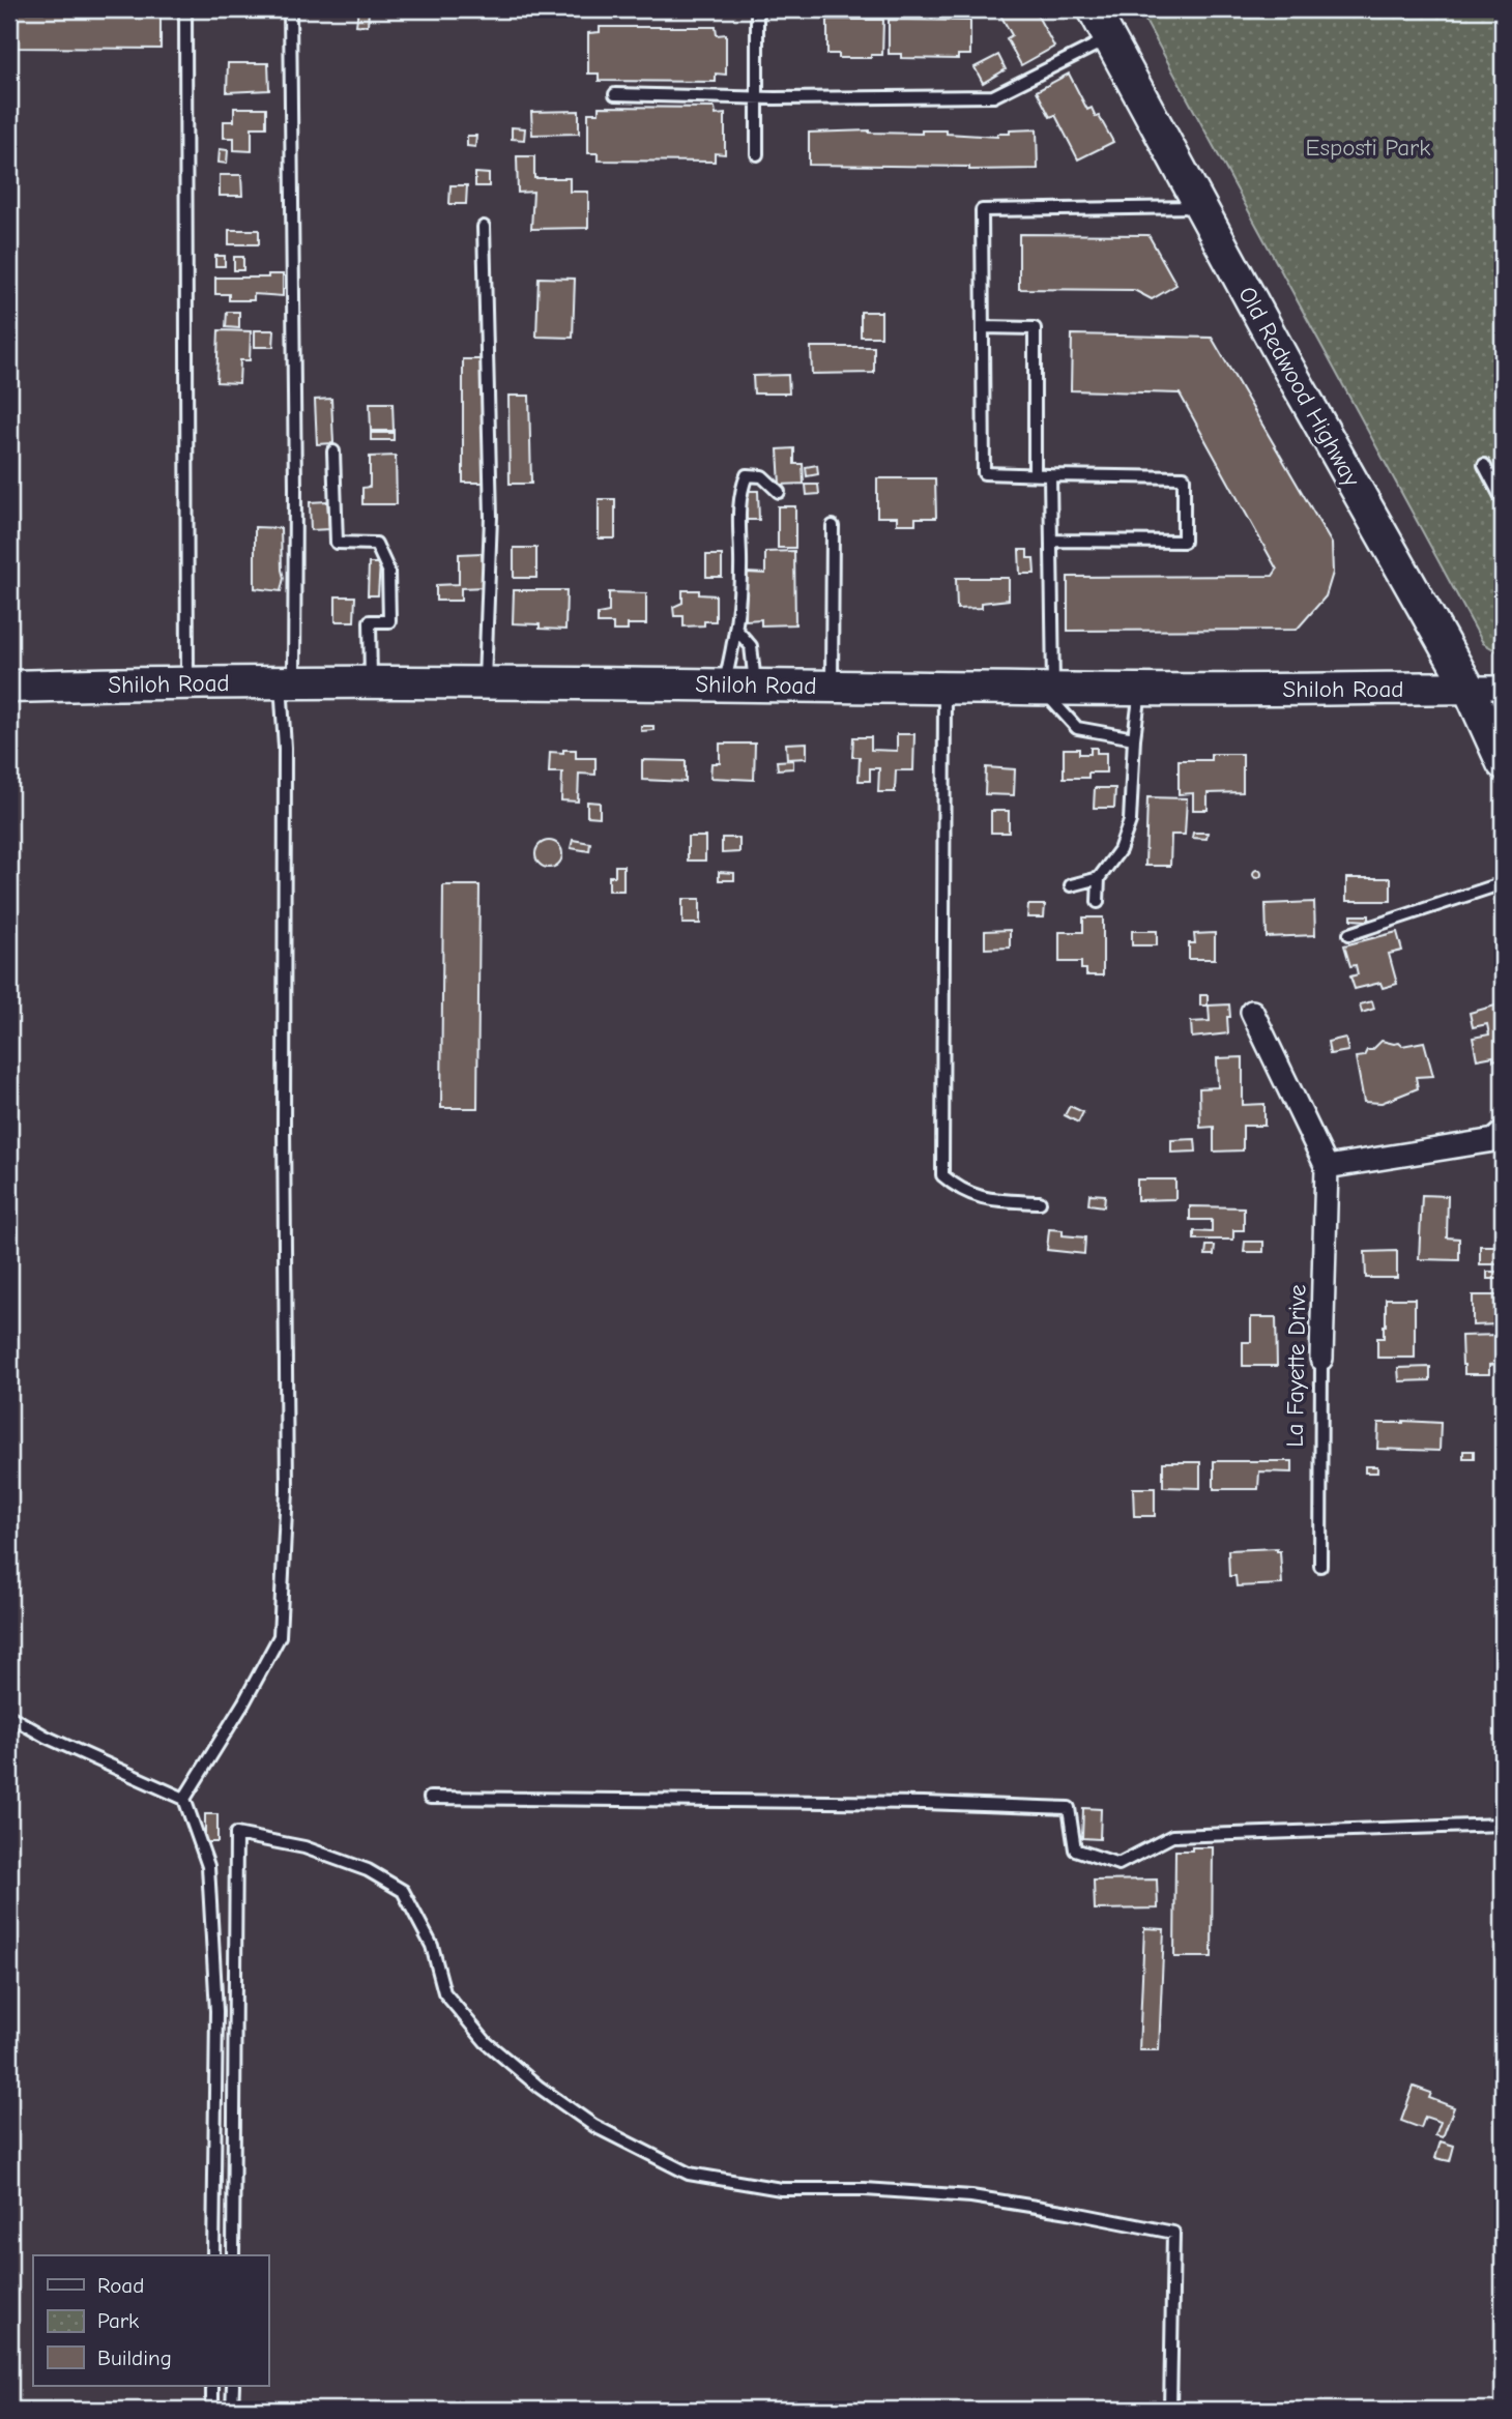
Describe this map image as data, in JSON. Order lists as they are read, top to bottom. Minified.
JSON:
{"streets":{"main road":["Old Redwood Highway","Shiloh Road"],"street":["La Fayette Drive"]},"crossings":[["Old Redwood Highway","Shiloh Road"]],"parks":["Esposti Park"],"legend":["Road","Park","Building"]}
